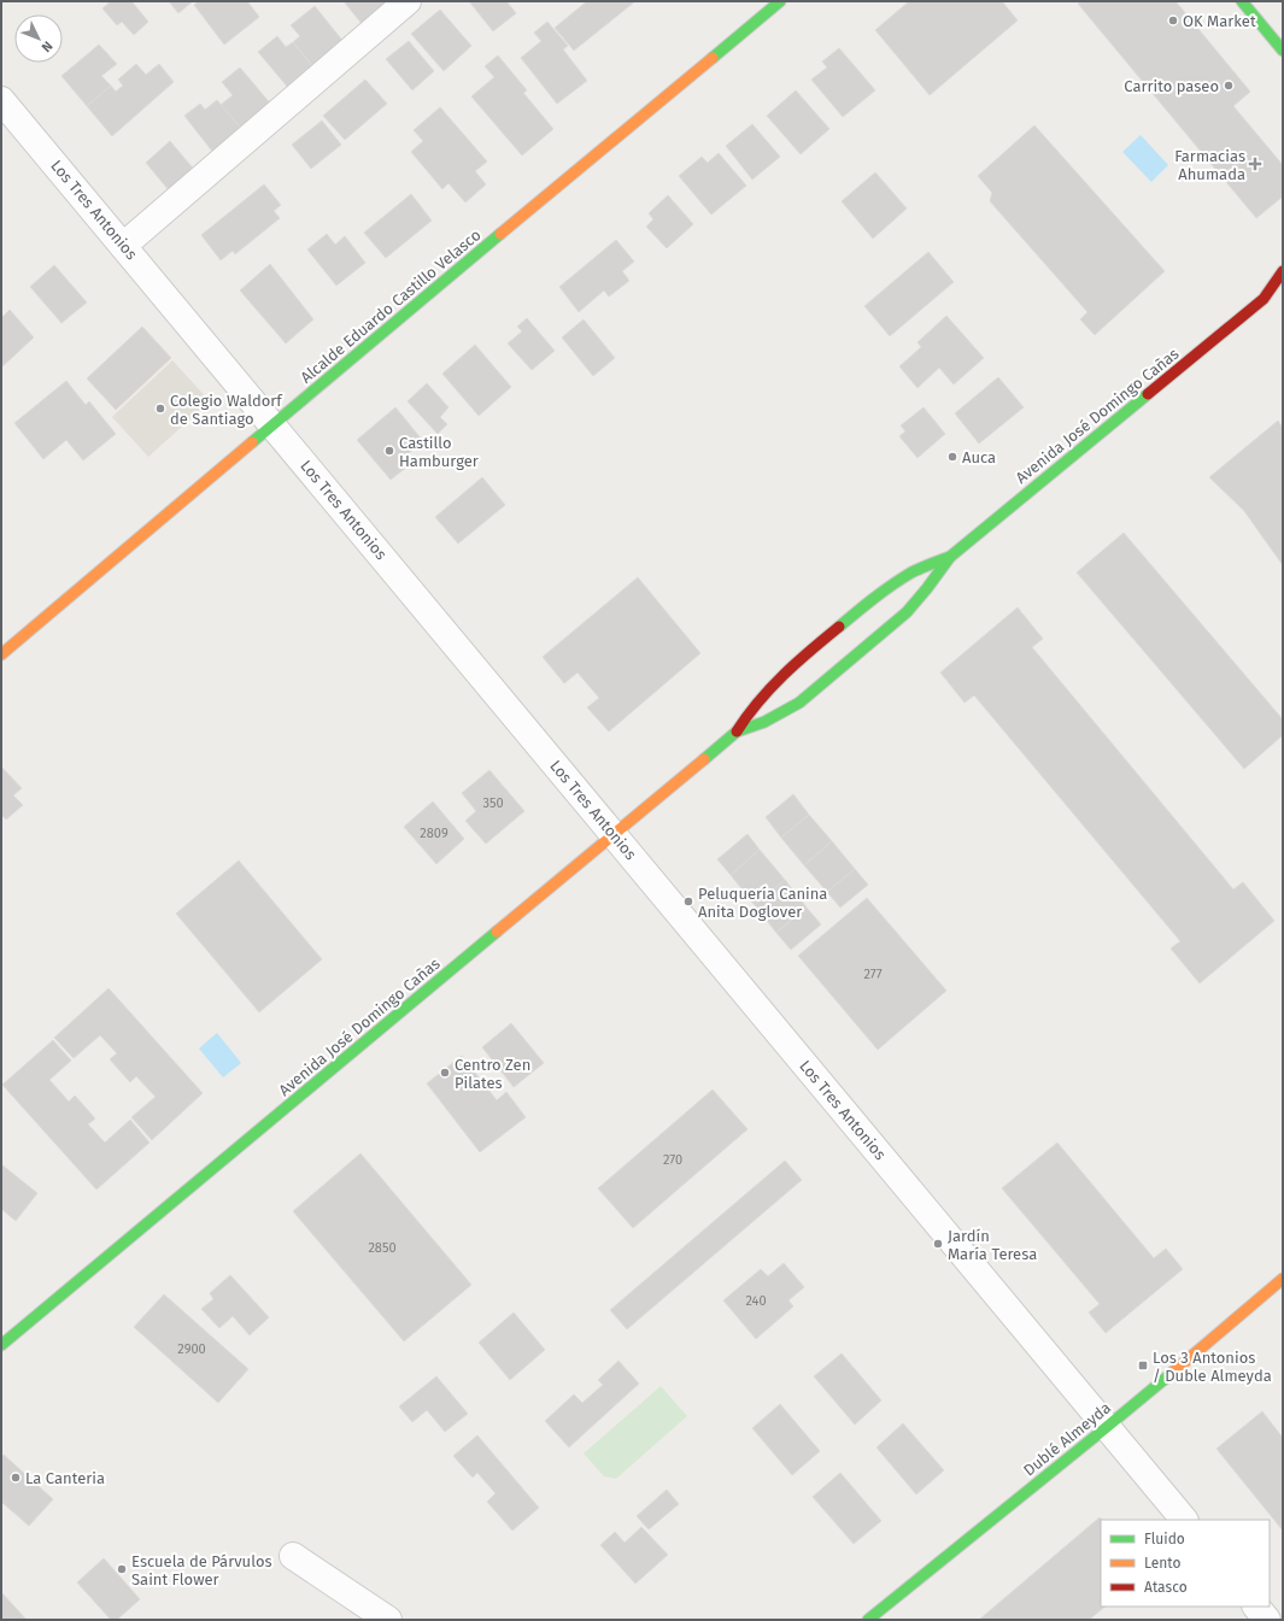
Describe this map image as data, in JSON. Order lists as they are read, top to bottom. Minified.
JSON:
{"streets":{"street":["Los Tres Antonios","Alcalde Eduardo Castillo Velasco","Avenida José Domingo Cañas","Dublé Almeyda"]},"crossings":[["Los Tres Antonios","Alcalde Eduardo Castillo Velasco"],["Los Tres Antonios","Avenida José Domingo Cañas"],["Los Tres Antonios","Dublé Almeyda"]],"places":{"other":["OK Market","Carrito paseo","Colegio Waldorf de Santiago","Castillo Hamburger","Auca","Peluquería Canina Anita Doglover","Centro Zen Pilates","Jardín María Teresa","La Canteria","Escuela de Párvulos Saint Flower"],"health":["Farmacias Ahumada"],"transit":["Los 3 Antonios / Duble Almeyda"]},"house_numbers":["350","2809","277","270","2850","240","2900"],"legend":["Fluido","Lento","Atasco"],"north":"bottom right"}
